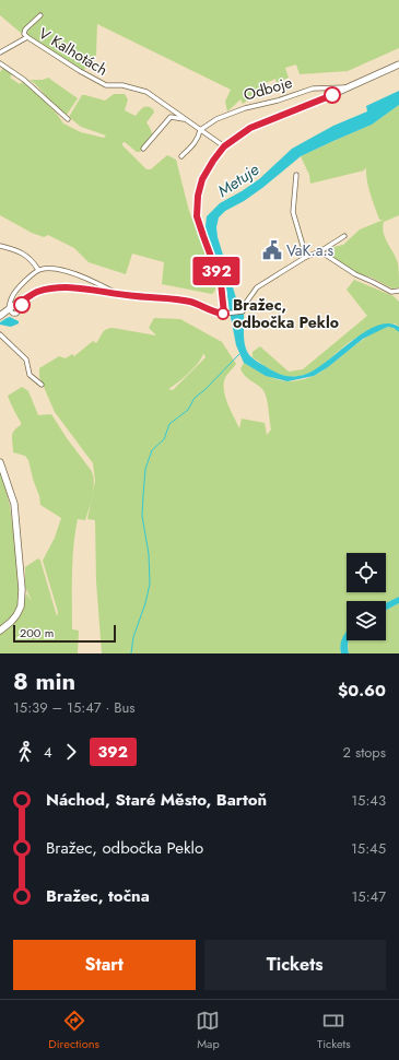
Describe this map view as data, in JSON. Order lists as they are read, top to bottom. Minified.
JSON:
{"streets":{"street":["V Kalhotách","Odboje"]},"crossings":[["V Kalhotách","Odboje"]],"water":["Metuje"],"places":{"public building":["VaK.a.s"],"other":["Bražec, odbočka Peklo"]},"lines":["bus line 392"],"scale_bar":"200 m","page":{"on_map":"392","scale":"200 m","heading":["8 min","15:39 – 15:47 · Bus","$0.60"],"legs":["4","392","2 stops"],"list":[{"name":"Náchod, Staré Město, Bartoň","value":"15:43"},{"name":"Bražec, odbočka Peklo","value":"15:45"},{"name":"Bražec, točna","value":"15:47"}],"buttons":["Start","Tickets"],"tabs":["Directions","Map","Tickets"]}}
